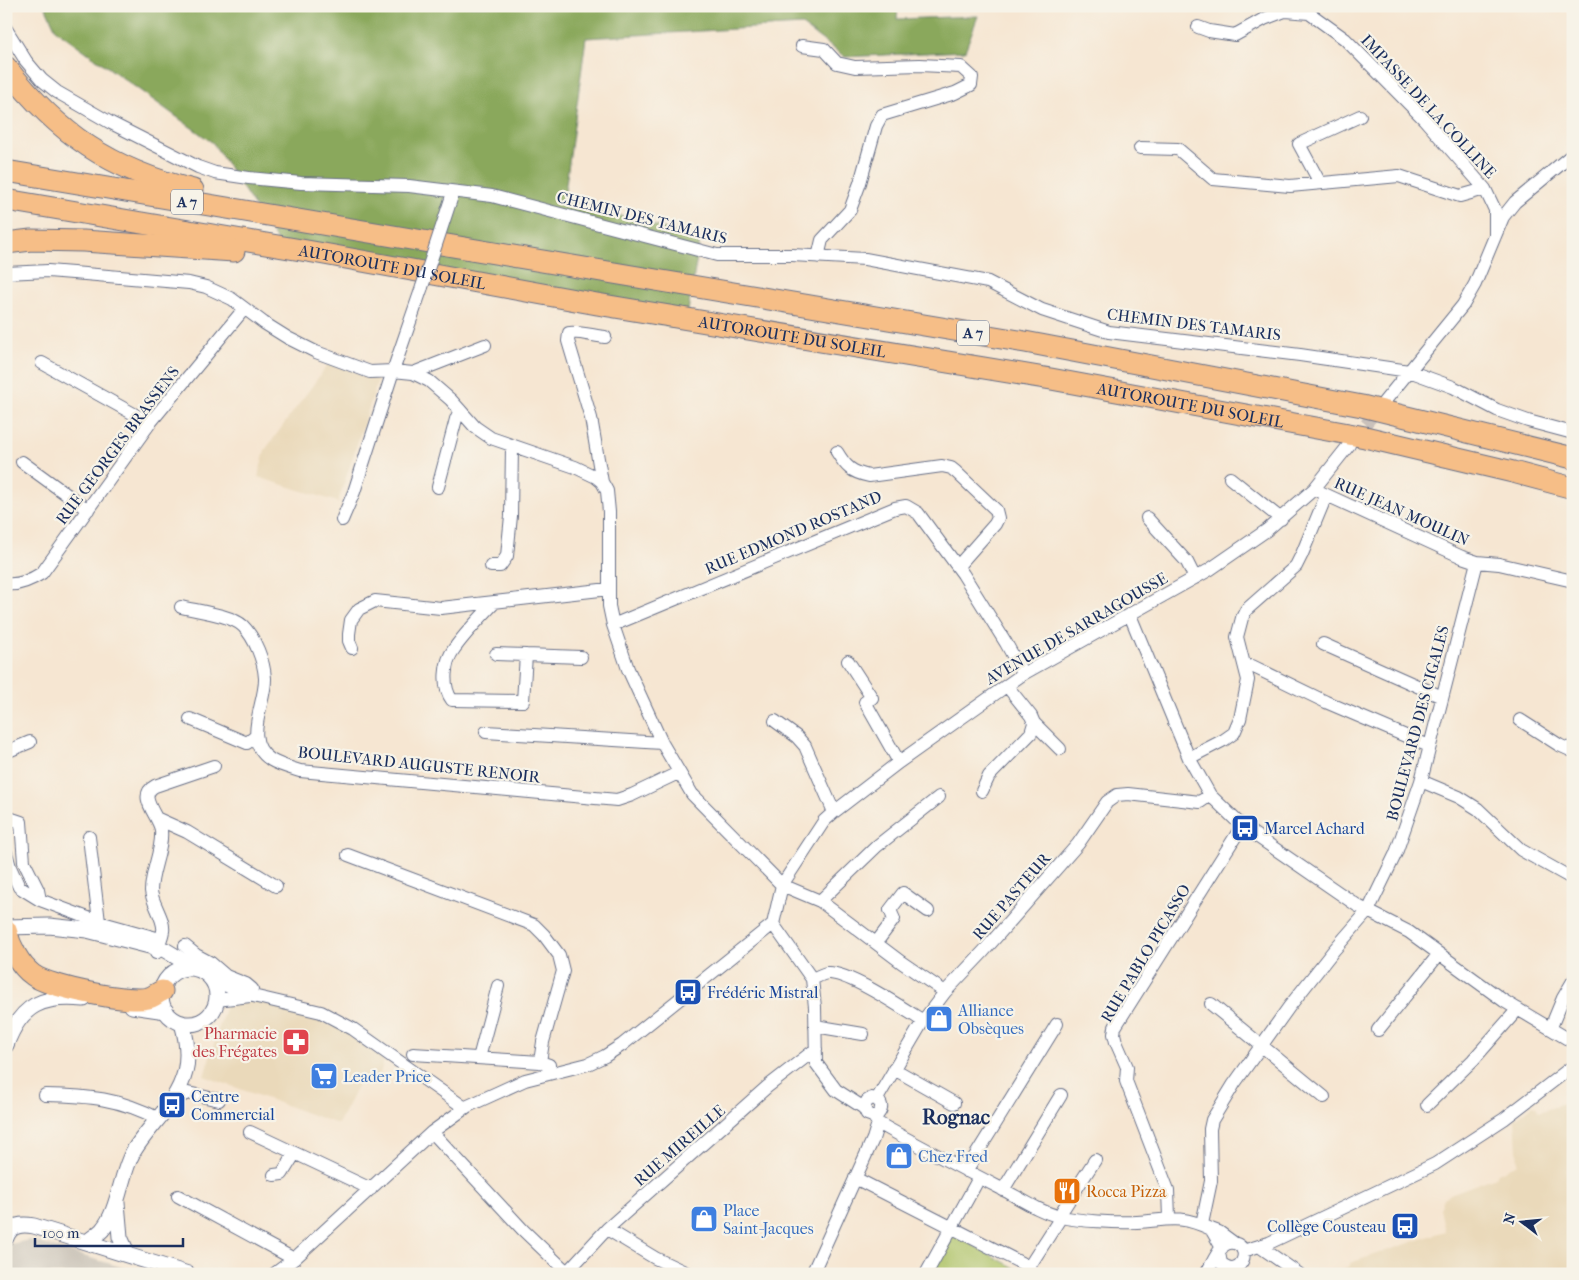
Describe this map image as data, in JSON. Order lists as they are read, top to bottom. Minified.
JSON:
{"streets":{"highway":["A 7","AUTOROUTE DU SOLEIL"],"street":["IMPASSE DE LA COLLINE","CHEMIN DES TAMARIS","RUE GEORGES BRASSENS","RUE JEAN MOULIN","RUE EDMOND ROSTAND","AVENUE DE SARRAGOUSSE","BOULEVARD DES CIGALES","BOULEVARD AUGUSTE RENOIR","RUE PASTEUR","RUE PABLO PICASSO","RUE MIREILLE"]},"crossings":[["RUE JEAN MOULIN","AVENUE DE SARRAGOUSSE"],["RUE JEAN MOULIN","BOULEVARD DES CIGALES"],["RUE EDMOND ROSTAND","AVENUE DE SARRAGOUSSE"]],"districts":["Rognac"],"places":{"bus stop":["Marcel Achard","Frédéric Mistral","Centre Commercial","Collège Cousteau"],"shop":["Alliance Obsèques","Chez Fred","Place Saint-Jacques"],"pharmacy":["Pharmacie des Frégates"],"supermarket":["Leader Price"],"restaurant":["Rocca Pizza"]},"scale_bar":"100 m","north":"left"}
